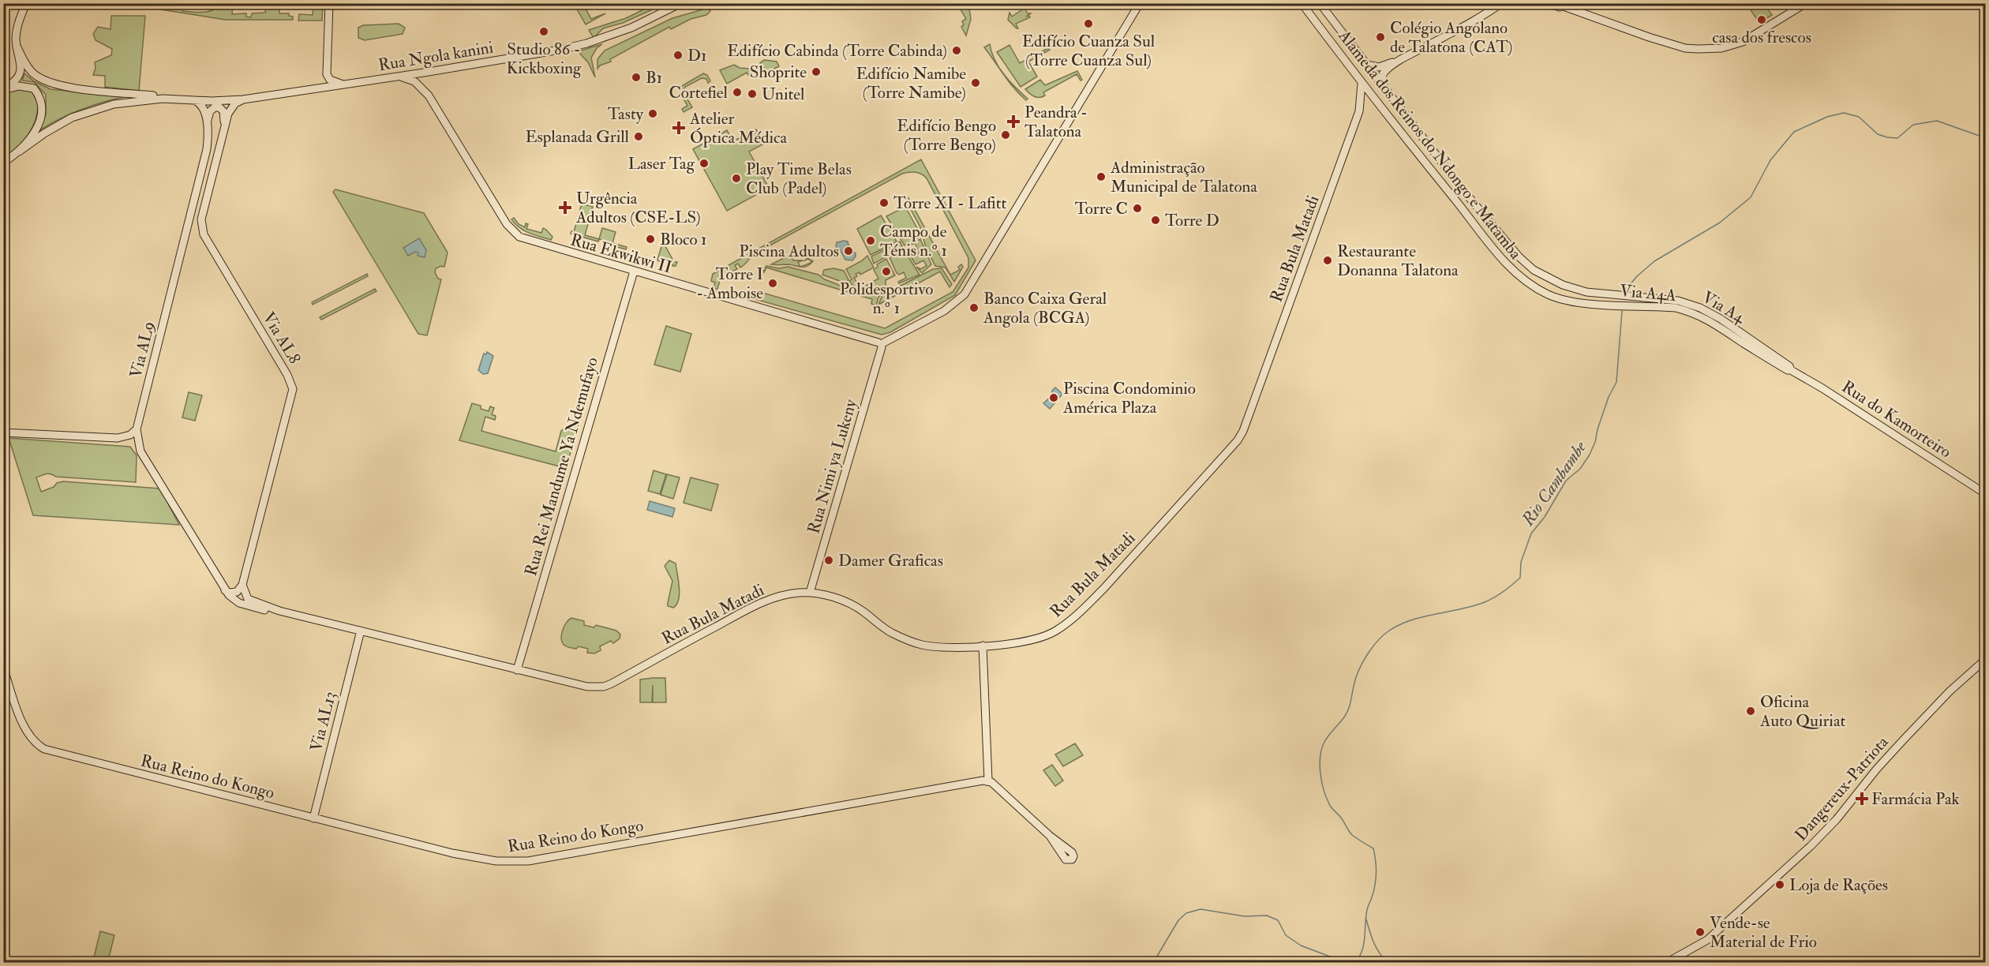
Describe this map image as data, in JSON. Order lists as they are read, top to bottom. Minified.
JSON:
{"streets":{"street":["Rua Ngola kanini","Alameda dos Reinos do Ndongo e Matamba","Rua Bula Matadi","Rua Ekwikwi II","Via A4A","Via A4","Via AL8","Via AL9","Rua do Kamorteiro","Rua Rei Mandume Ya Ndemufayo","Rua Nimi ya Lukeny","Via AL13","Rua Reino do Kongo","Dangereux-Patriota"]},"crossings":[["Rua Ngola kanini","Rua Ekwikwi II"],["Rua Ngola kanini","Via AL9"],["Alameda dos Reinos do Ndongo e Matamba","Rua Bula Matadi"],["Alameda dos Reinos do Ndongo e Matamba","Via A4A"],["Alameda dos Reinos do Ndongo e Matamba","Via A4"],["Rua Bula Matadi","Via AL8"],["Rua Bula Matadi","Via AL9"],["Rua Bula Matadi","Rua Rei Mandume Ya Ndemufayo"],["Rua Bula Matadi","Rua Nimi ya Lukeny"],["Rua Bula Matadi","Via AL13"],["Rua Ekwikwi II","Rua Rei Mandume Ya Ndemufayo"],["Rua Ekwikwi II","Rua Nimi ya Lukeny"],["Via A4A","Via A4"],["Via A4","Rua do Kamorteiro"],["Via AL13","Rua Reino do Kongo"]],"water":["Rio Cambambe"],"places":{"other":["casa dos frescos","Edifício Cuanza Sul (Torre Cuanza Sul)","Studio 86 - Kickboxing","Colégio Angolano de Talatona (CAT)","Edifício Cabinda (Torre Cabinda)","D1","Shoprite","B1","Edifício Namibe (Torre Namibe)","Cortefiel","Unitel","Tasty","Edifício Bengo (Torre Bengo)","Esplanada Grill","Laser Tag","Administração Municipal de Talatona","Play Time Belas Club (Padel)","Torre XI - Lafitt","Torre C","Torre D","Bloco 1","Campo de Ténis n.º 1","Piscina Adultos","Restaurante Donanna Talatona","Polidesportivo n.º 1","Torre I - Amboise","Banco Caixa Geral Angola (BCGA)","Piscina Condominio América Plaza","Damer Graficas","Oficina Auto Quiriat","Loja de Rações","Vende-se Material de Frio"],"health":["Peandra - Talatona","Atelier Óptica Médica","Urgência Adultos (CSE-LS)","Farmácia Pak"]}}
